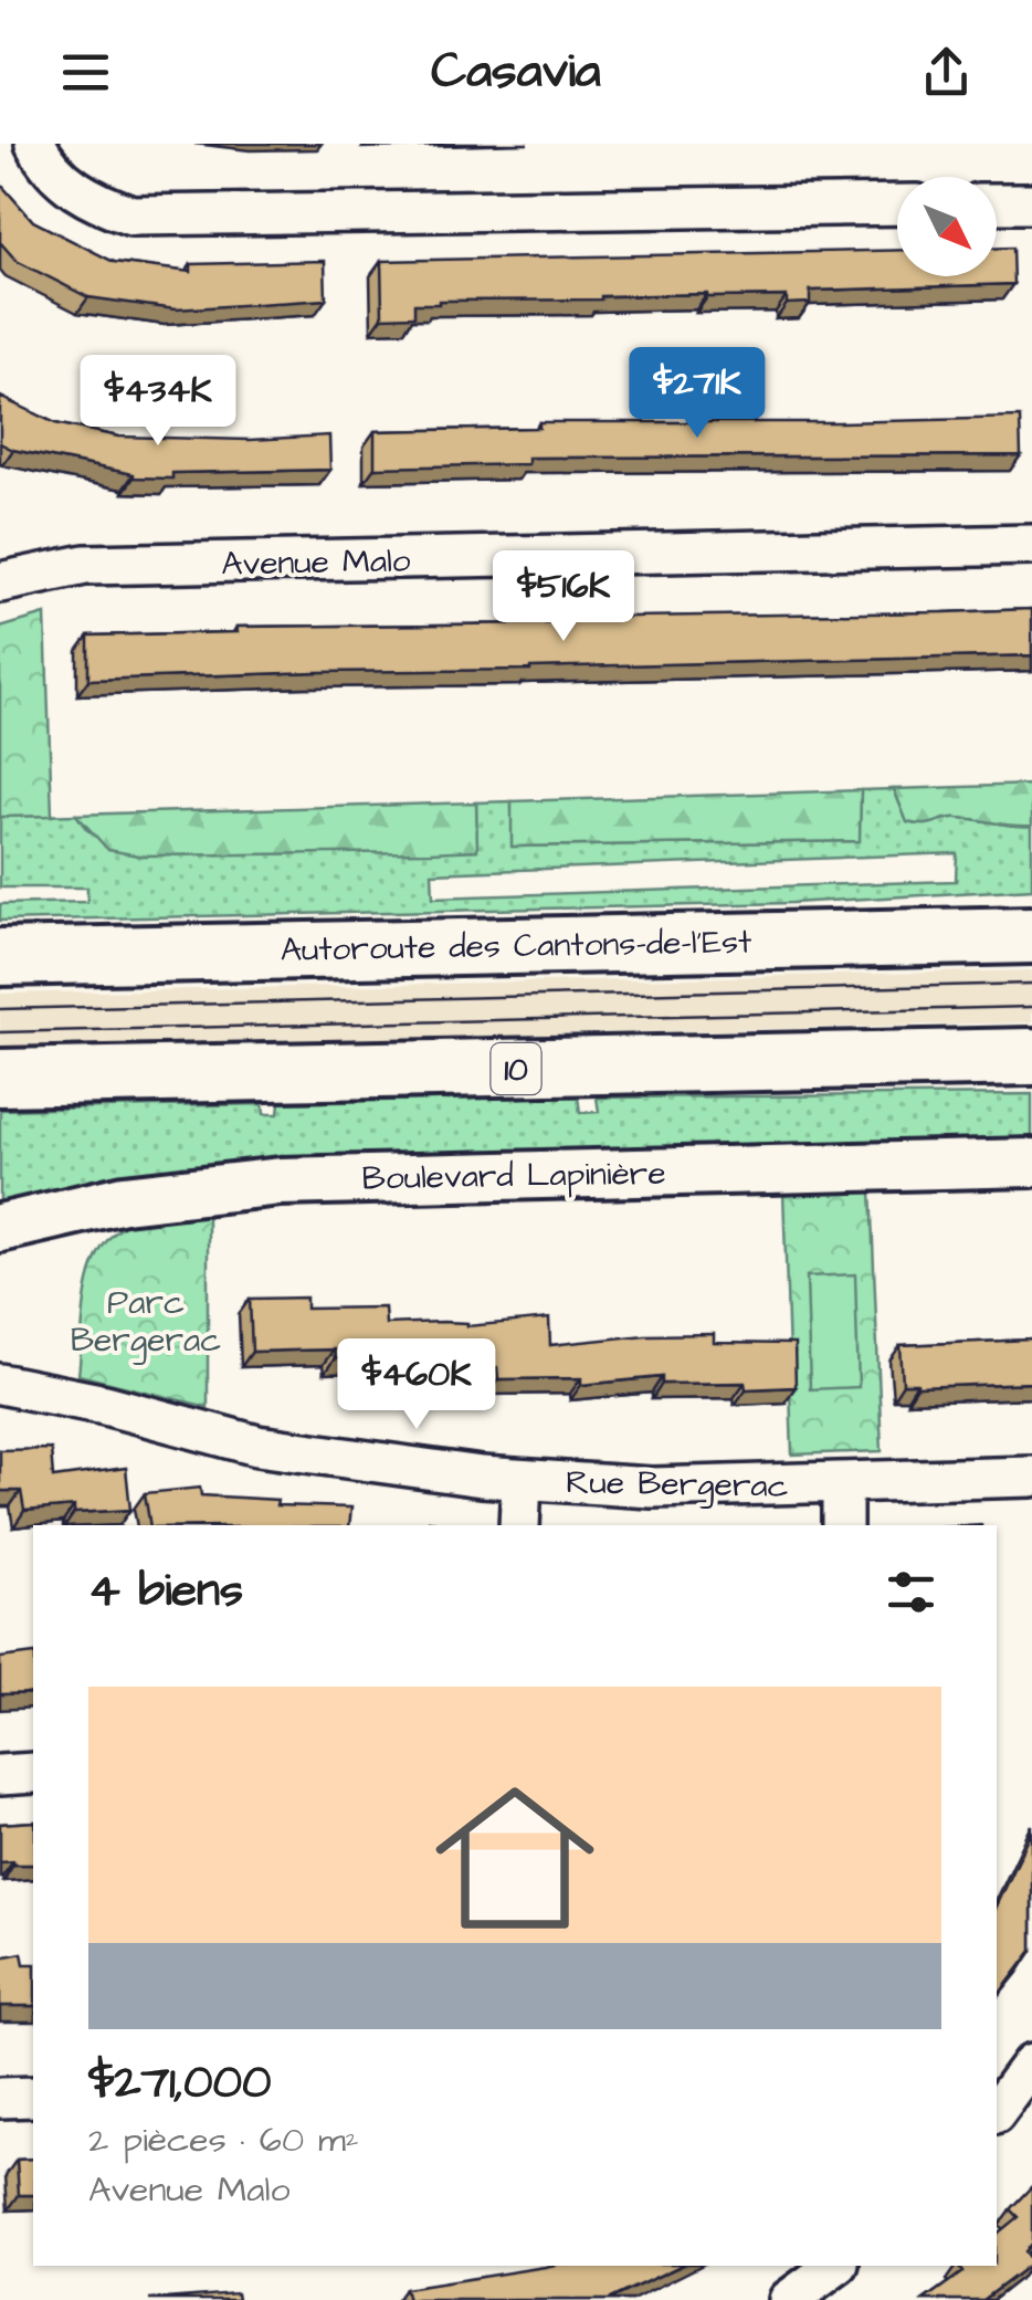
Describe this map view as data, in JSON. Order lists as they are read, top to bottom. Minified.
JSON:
{"streets":{"highway":["Autoroute des Cantons-de-l'Est","10"],"main road":["Boulevard Lapinière"],"street":["Avenue Malo","Rue Bergerac"]},"parks":["Parc Bergerac"],"north":"bottom right","page":{"header":"Casavia","price":["$271K","$434K","$516K","$460K"],"heading":"4 biens","list":[{"name":"$271,000","note":"2 pièces · 60 m² · Avenue Malo"}]}}
